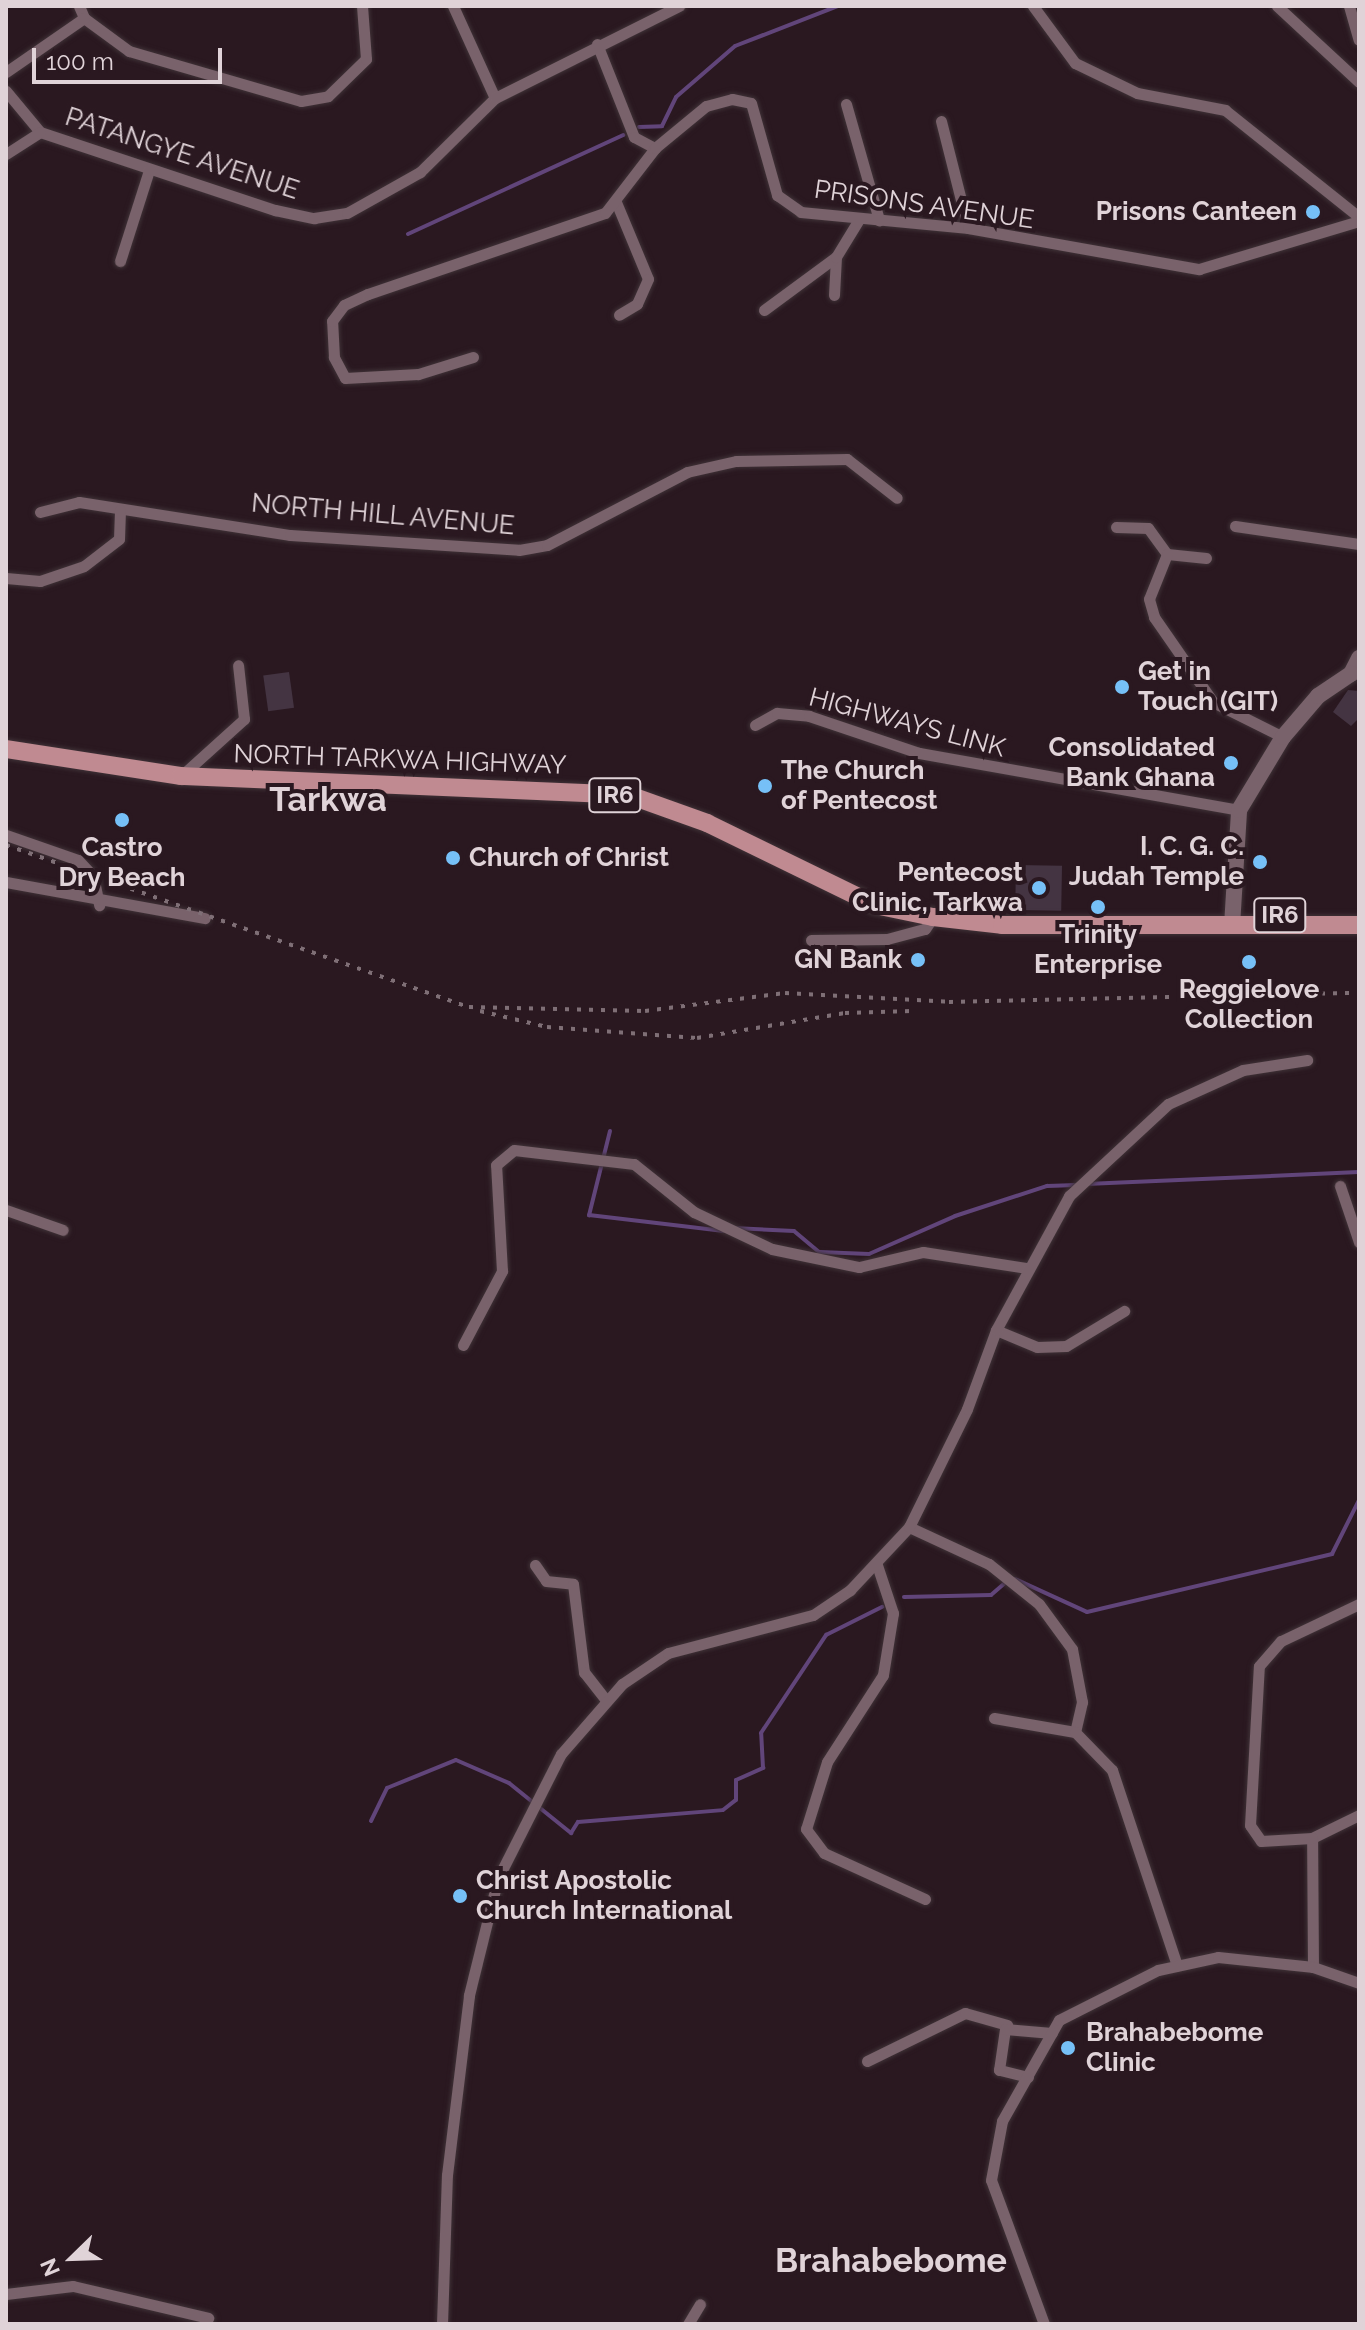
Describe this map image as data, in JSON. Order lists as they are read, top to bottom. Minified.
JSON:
{"streets":{"main road":["NORTH TARKWA HIGHWAY","IR6"],"street":["PATANGYE AVENUE","PRISONS AVENUE","NORTH HILL AVENUE","HIGHWAYS LINK"]},"districts":["Tarkwa","Brahabebome"],"places":["Prisons Canteen","Get in Touch (GIT)","Consolidated Bank Ghana","The Church of Pentecost","Castro Dry Beach","Church of Christ","I. C. G. C. Judah Temple","Pentecost Clinic, Tarkwa","Trinity Enterprise","GN Bank","Reggielove Collection","Christ Apostolic Church International","Brahabebome Clinic"],"scale_bar":"100 m","north":"bottom left"}
